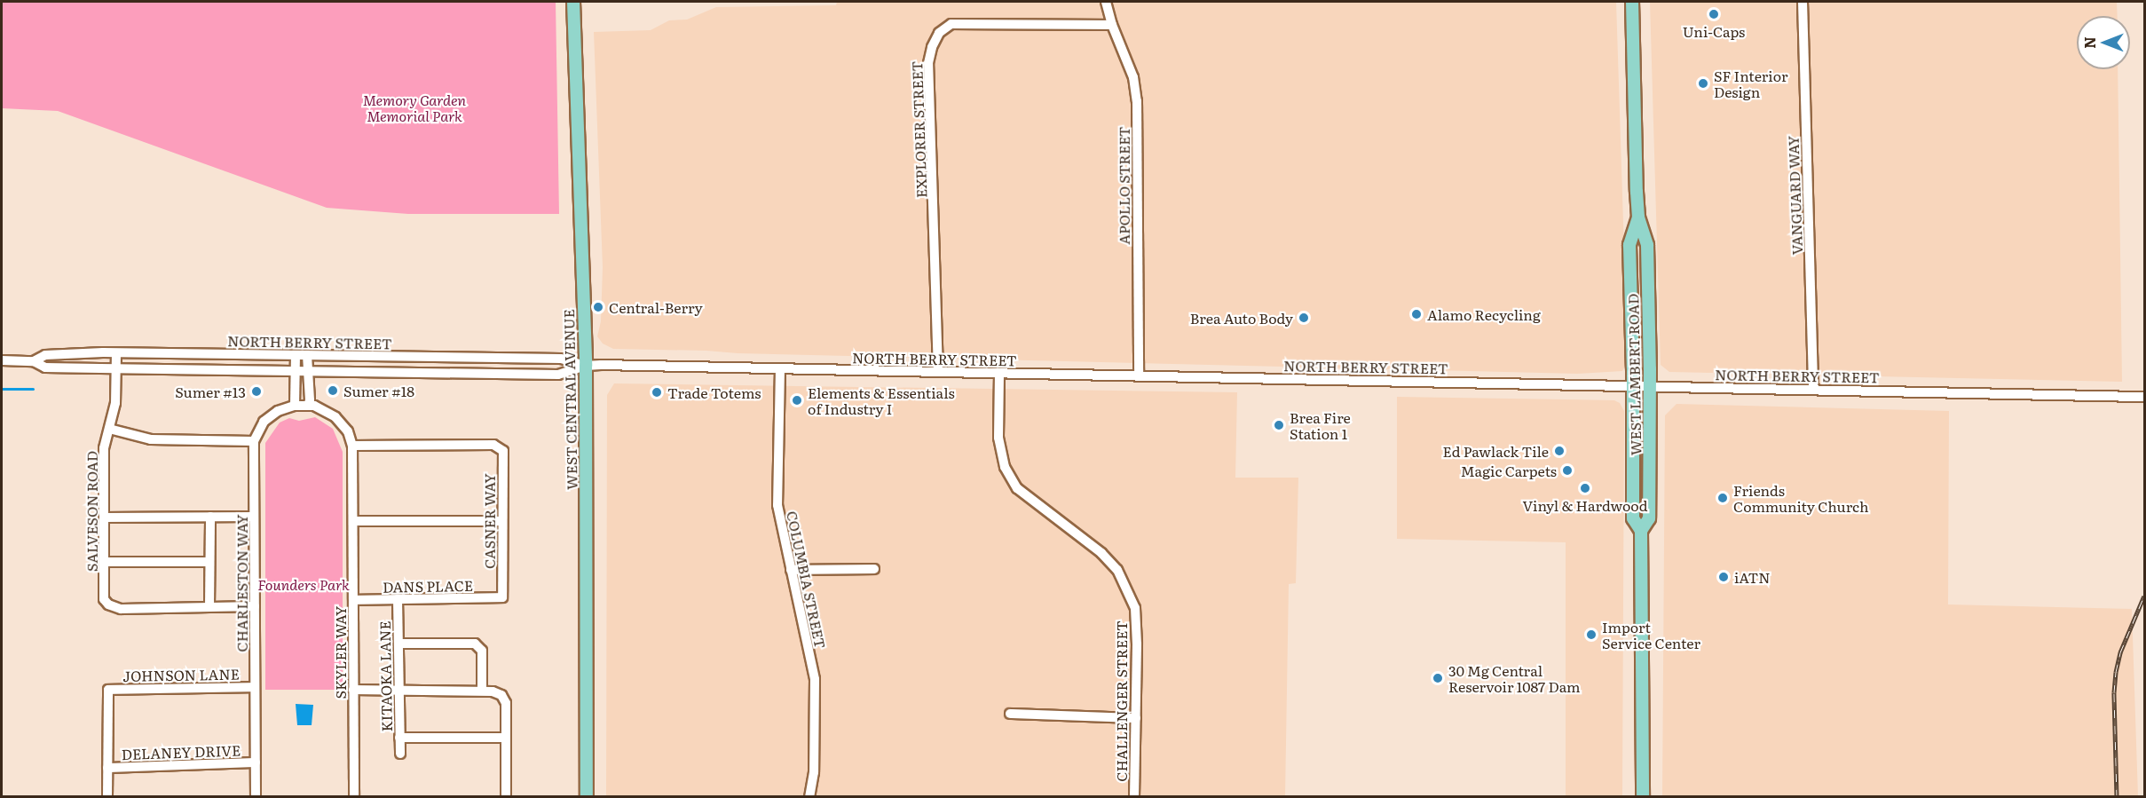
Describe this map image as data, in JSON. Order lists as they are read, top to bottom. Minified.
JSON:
{"streets":{"main road":["WEST LAMBERT ROAD","WEST CENTRAL AVENUE"],"street":["EXPLORER STREET","APOLLO STREET","VANGUARD WAY","NORTH BERRY STREET","SALVESON ROAD","CASNER WAY","COLUMBIA STREET","CHARLESTON WAY","DANS PLACE","SKYLER WAY","JOHNSON LANE","KITAOKA LANE","CHALLENGER STREET","DELANEY DRIVE"]},"crossings":[["EXPLORER STREET","APOLLO STREET"],["EXPLORER STREET","NORTH BERRY STREET"],["APOLLO STREET","NORTH BERRY STREET"],["VANGUARD WAY","NORTH BERRY STREET"],["NORTH BERRY STREET","WEST LAMBERT ROAD"],["NORTH BERRY STREET","WEST CENTRAL AVENUE"],["NORTH BERRY STREET","SALVESON ROAD"],["NORTH BERRY STREET","COLUMBIA STREET"],["NORTH BERRY STREET","CHALLENGER STREET"],["CASNER WAY","DANS PLACE"],["CASNER WAY","SKYLER WAY"],["CHARLESTON WAY","JOHNSON LANE"],["CHARLESTON WAY","DELANEY DRIVE"],["DANS PLACE","SKYLER WAY"],["DANS PLACE","KITAOKA LANE"],["JOHNSON LANE","DELANEY DRIVE"]],"parks":["Memory Garden Memorial Park","Founders Park"],"places":["Uni-Caps","SF Interior Design","Central-Berry","Alamo Recycling","Brea Auto Body","Sumer #18","Sumer #13","Trade Totems","Elements & Essentials of Industry I","Brea Fire Station 1","Ed Pawlack Tile","Magic Carpets","Vinyl & Hardwood","Friends Community Church","iATN","Import Service Center","30 Mg Central Reservoir 1087 Dam"],"north":"left"}
